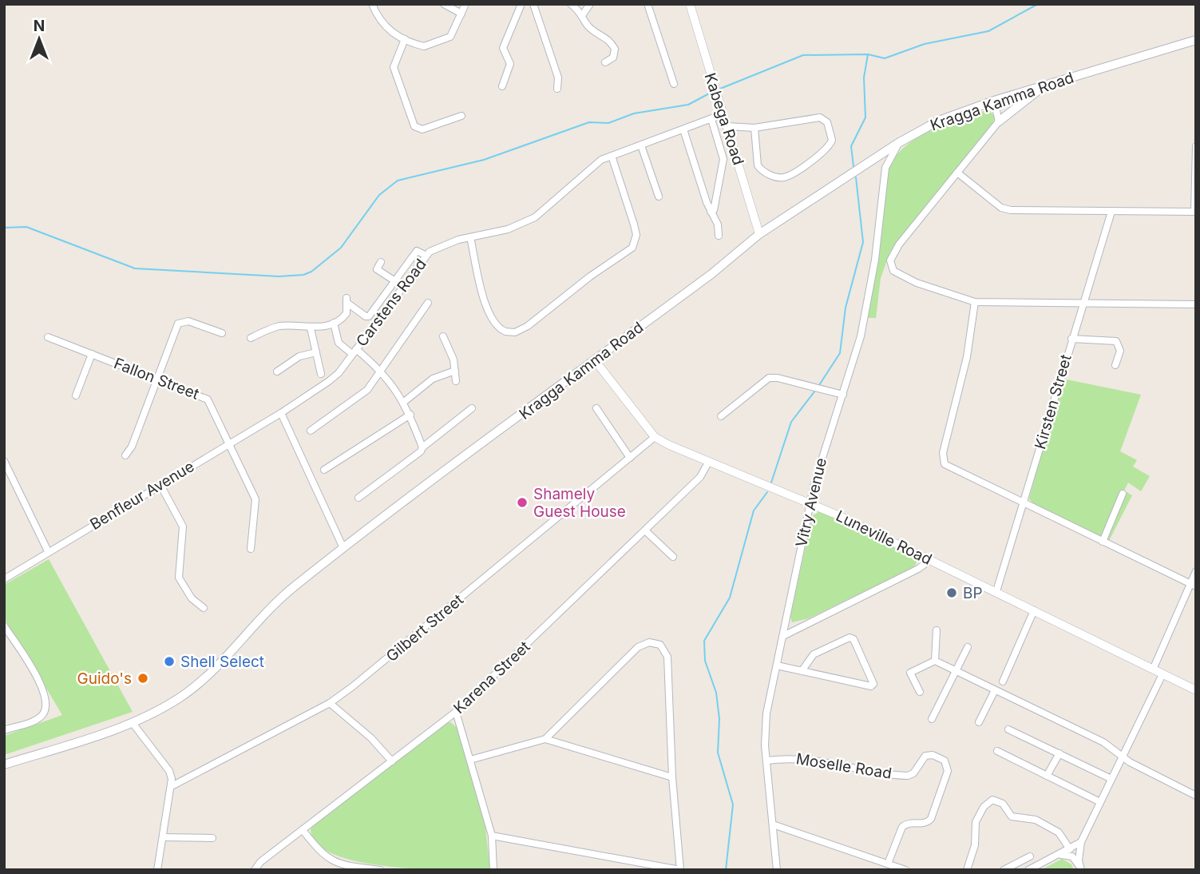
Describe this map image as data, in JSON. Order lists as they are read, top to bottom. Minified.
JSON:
{"streets":{"main road":["Kragga Kamma Road"],"street":["Kabega Road","Carstens Road","Fallon Street","Kirsten Street","Benfleur Avenue","Vitry Avenue","Luneville Road","Gilbert Street","Karena Street","Moselle Road"]},"crossings":[["Kragga Kamma Road","Kabega Road"],["Kragga Kamma Road","Vitry Avenue"],["Kragga Kamma Road","Luneville Road"],["Kabega Road","Carstens Road"],["Carstens Road","Benfleur Avenue"],["Fallon Street","Benfleur Avenue"],["Kirsten Street","Luneville Road"],["Vitry Avenue","Luneville Road"],["Vitry Avenue","Moselle Road"],["Luneville Road","Gilbert Street"],["Luneville Road","Karena Street"]],"places":["Shamely Guest House","BP","Shell Select","Guido's"],"north":"top"}
